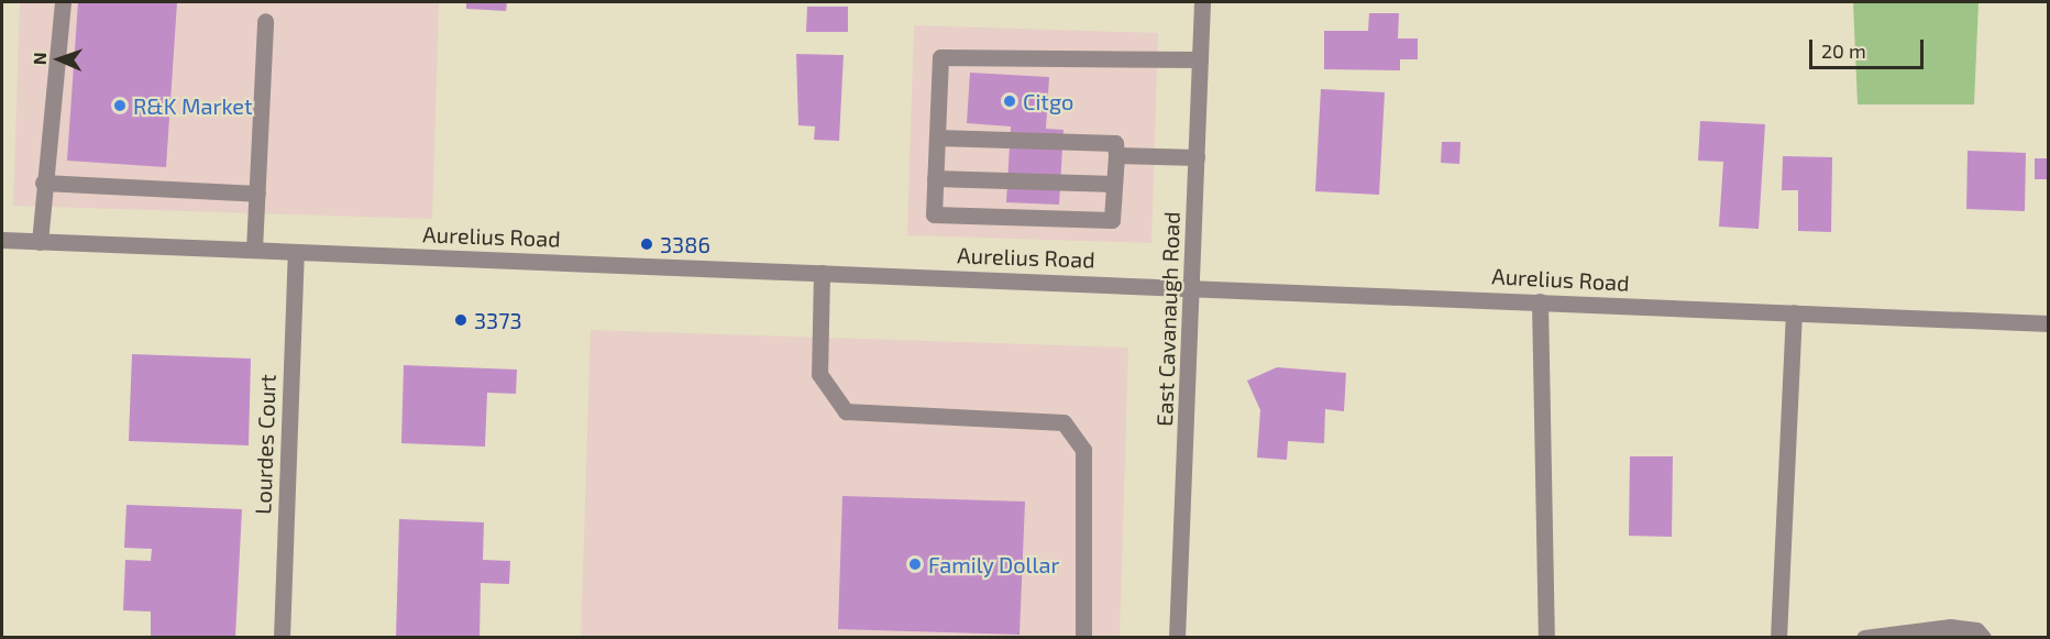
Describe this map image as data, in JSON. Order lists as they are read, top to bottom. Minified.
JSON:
{"streets":{"street":["Aurelius Road","East Cavanaugh Road","Lourdes Court"]},"crossings":[["Aurelius Road","East Cavanaugh Road"],["Aurelius Road","Lourdes Court"]],"places":["Citgo","R&K Market","3386","3373","Family Dollar"],"scale_bar":"20 m","north":"left"}
